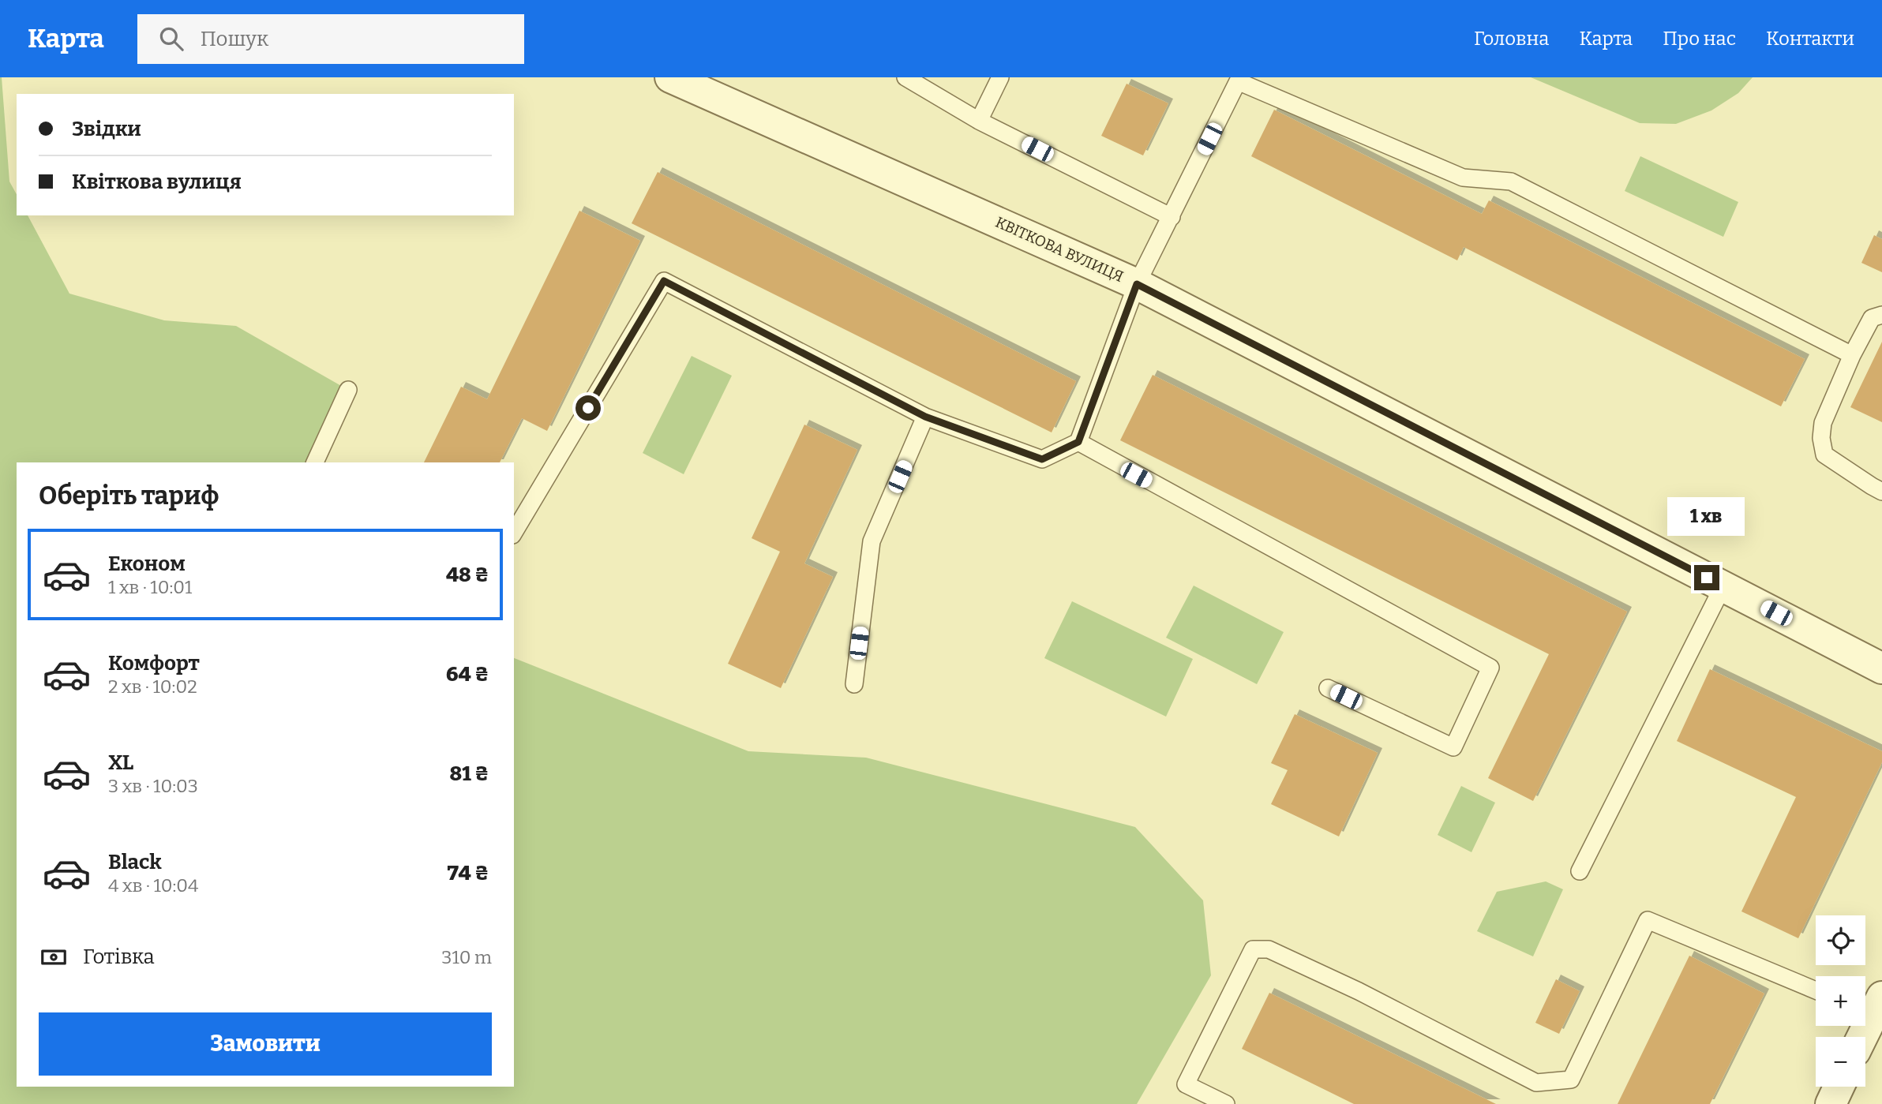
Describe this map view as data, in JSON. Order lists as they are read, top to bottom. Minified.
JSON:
{"streets":{"street":["КВІТКОВА ВУЛИЦЯ"]},"page":{"header":"Карта","search":"Пошук","nav":["Головна","Карта","Про нас","Контакти"],"banner":["Звідки","Квіткова вулиця"],"heading":"Оберіть тариф","bubble":"1 хв","list":[{"name":"Економ","note":"1 хв · 10:01","value":"48 ₴"},{"name":"Комфорт","note":"2 хв · 10:02","value":"64 ₴"},{"name":"XL","note":"3 хв · 10:03","value":"81 ₴"},{"name":"Black","note":"4 хв · 10:04","value":"74 ₴"}],"map_buttons":["+","−"],"pay":["Готівка","310 m"],"buttons":"Замовити"}}
